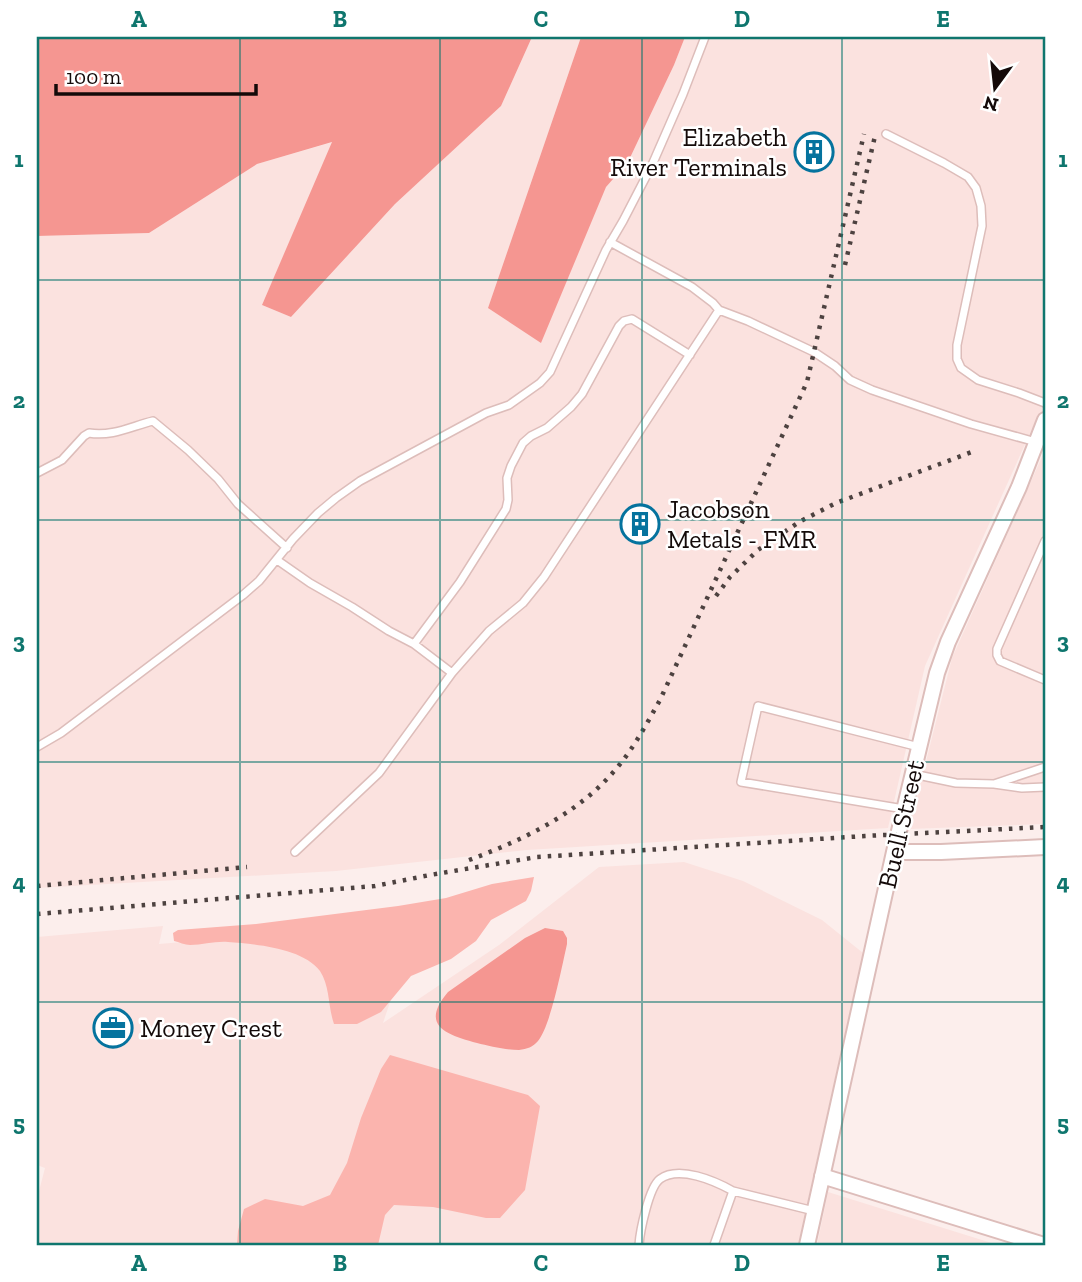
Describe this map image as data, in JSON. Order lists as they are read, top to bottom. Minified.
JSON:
{"streets":{"street":["Buell Street"]},"places":{"building":["Elizabeth River Terminals","Jacobson Metals - FMR"],"office":["Money Crest"]},"scale_bar":"100 m","north":"bottom","grid":{"columns":["A","B","C","D","E"],"rows":["1","2","3","4","5"]}}
